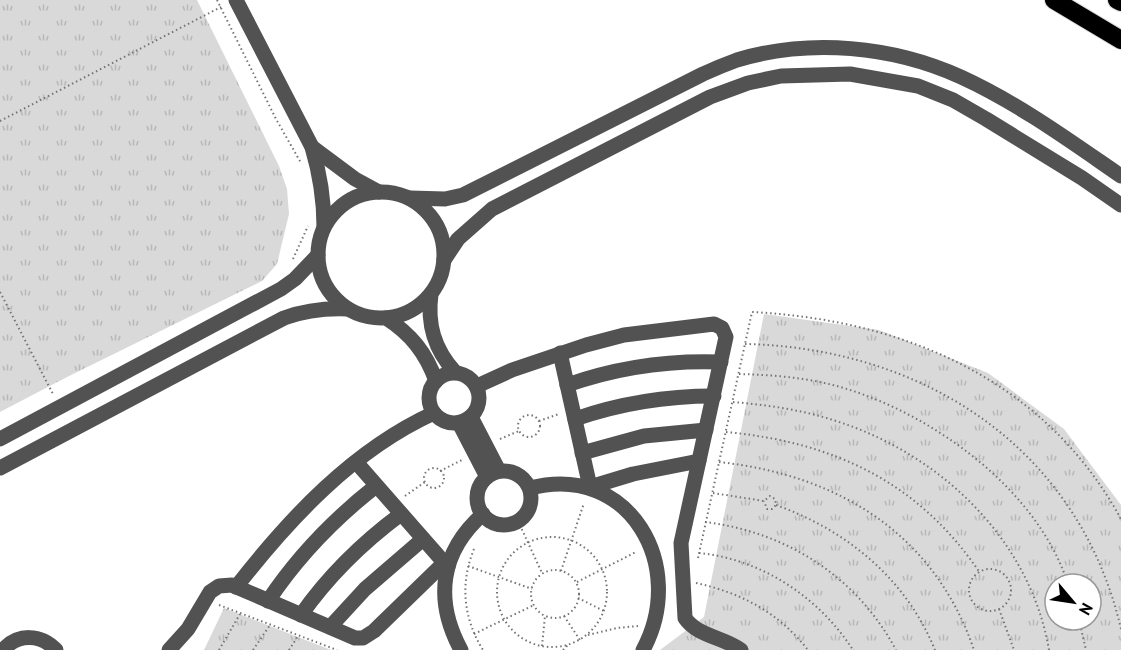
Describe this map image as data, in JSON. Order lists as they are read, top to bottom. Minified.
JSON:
{"north":"bottom right"}
